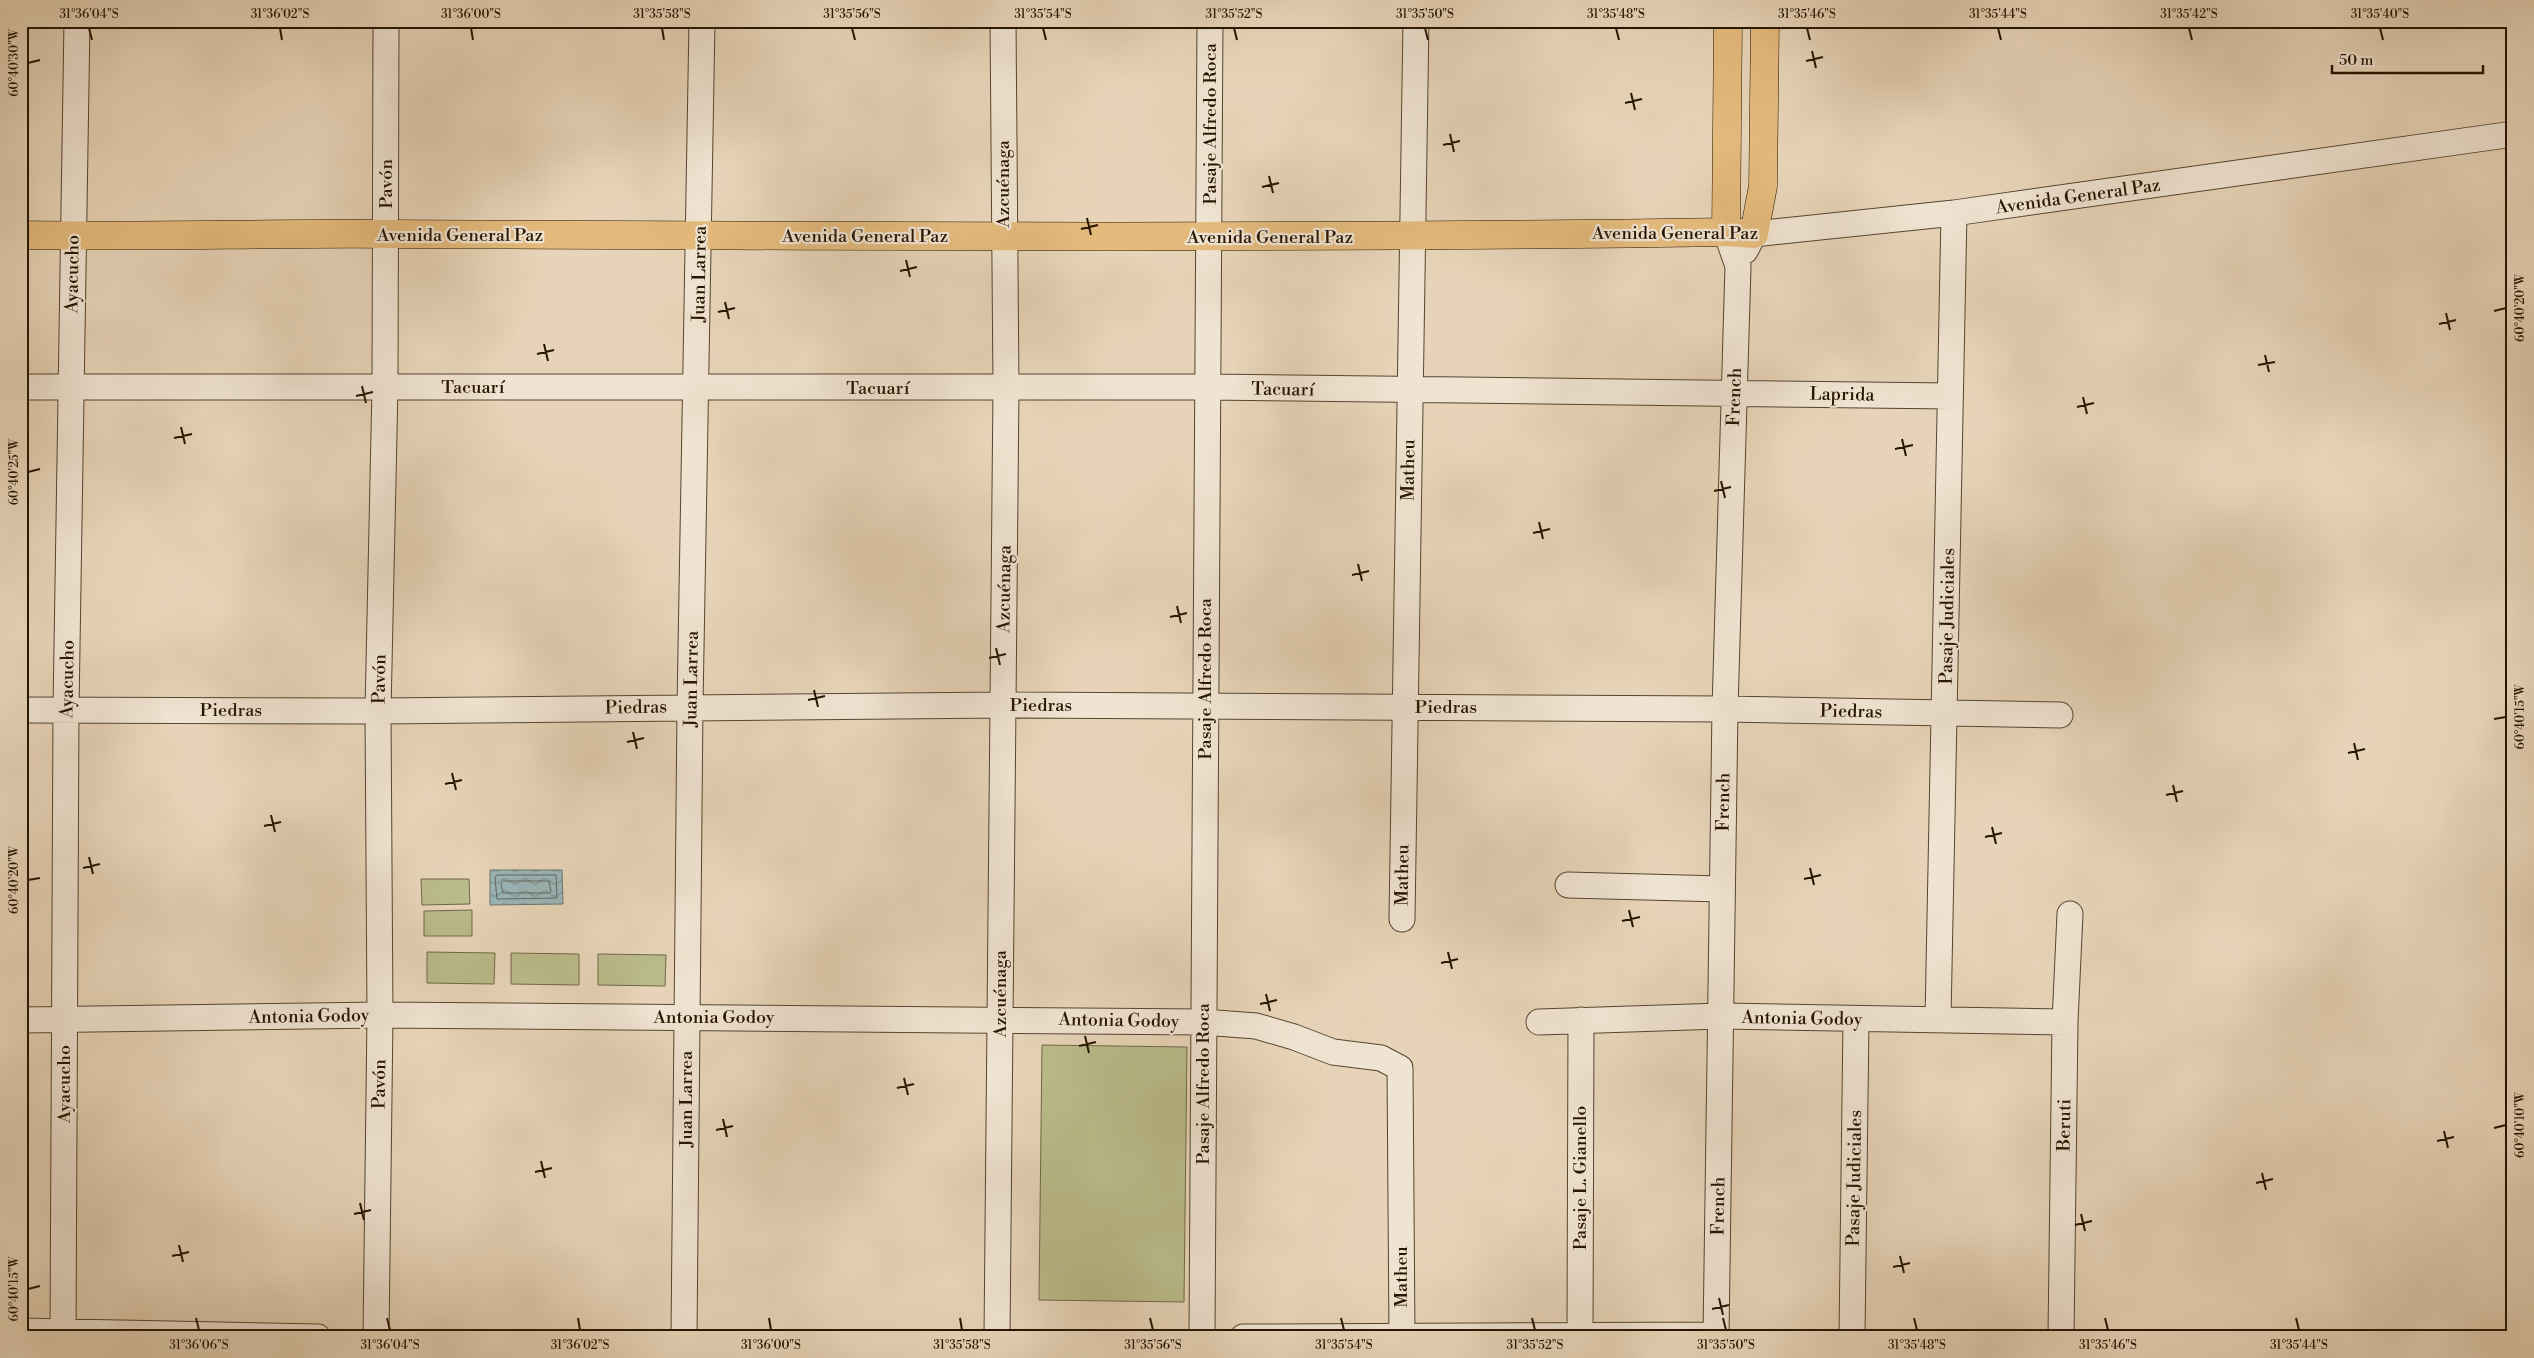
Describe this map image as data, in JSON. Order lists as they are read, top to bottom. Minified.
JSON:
{"streets":{"main road":["Avenida General Paz","French"],"street":["Pasaje Alfredo Roca","Pavón","Azcuénaga","Ayacucho","Juan Larrea","Tacuarí","Laprida","Matheu","Pasaje Judiciales","Piedras","Antonia Godoy","Beruti","Pasaje L. Gianello"]},"crossings":[["Pasaje Alfredo Roca","Avenida General Paz"],["Pasaje Alfredo Roca","Tacuarí"],["Pasaje Alfredo Roca","Piedras"],["Pasaje Alfredo Roca","Antonia Godoy"],["Pavón","Avenida General Paz"],["Pavón","Tacuarí"],["Pavón","Piedras"],["Pavón","Antonia Godoy"],["Azcuénaga","Avenida General Paz"],["Azcuénaga","Tacuarí"],["Azcuénaga","Piedras"],["Azcuénaga","Antonia Godoy"],["Avenida General Paz","Ayacucho"],["Avenida General Paz","Juan Larrea"],["Avenida General Paz","French"],["Avenida General Paz","Matheu"],["Avenida General Paz","Pasaje Judiciales"],["Ayacucho","Tacuarí"],["Ayacucho","Piedras"],["Ayacucho","Antonia Godoy"],["Juan Larrea","Tacuarí"],["Juan Larrea","Piedras"],["Juan Larrea","Antonia Godoy"],["Tacuarí","Laprida"],["Tacuarí","French"],["Tacuarí","Matheu"],["Laprida","French"],["Laprida","Pasaje Judiciales"],["French","Piedras"],["French","Antonia Godoy"],["Matheu","Piedras"],["Matheu","Antonia Godoy"],["Pasaje Judiciales","Piedras"],["Pasaje Judiciales","Antonia Godoy"],["Antonia Godoy","Beruti"],["Antonia Godoy","Pasaje L. Gianello"]],"scale_bar":"50 m","coordinates":["31°36'04\"S","31°36'02\"S","31°36'00\"S","31°35'58\"S","31°35'56\"S","31°35'54\"S","31°35'52\"S","31°35'50\"S","31°35'48\"S","31°35'46\"S","31°35'44\"S","31°35'42\"S","31°35'40\"S","60°40'30\"W","60°40'20\"W","60°40'25\"W","60°40'15\"W","60°40'10\"W","31°36'06\"S"]}
